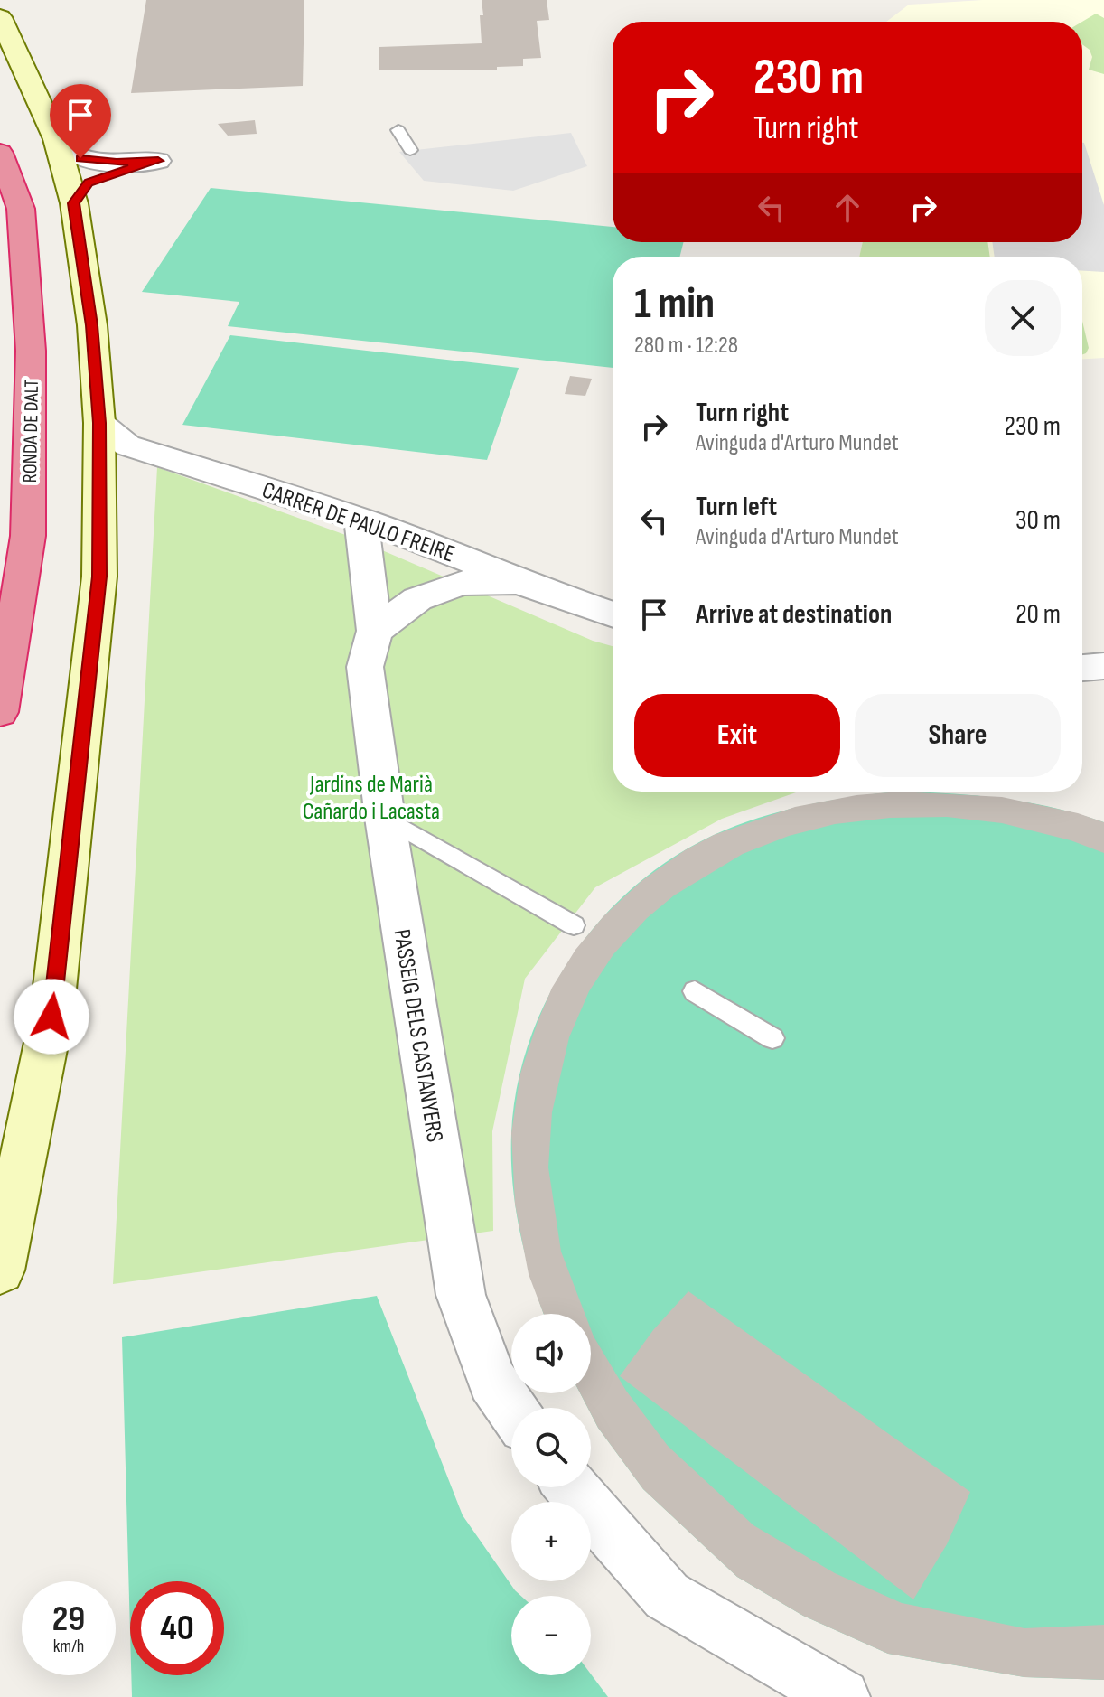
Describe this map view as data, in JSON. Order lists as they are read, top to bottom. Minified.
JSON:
{"streets":{"highway":["RONDA DE DALT"],"street":["CARRER DE PAULO FREIRE","PASSEIG DELS CASTANYERS"]},"crossings":[["CARRER DE PAULO FREIRE","PASSEIG DELS CASTANYERS"]],"parks":["Jardins de Marià Cañardo i Lacasta"],"page":{"turn":["230 m","Turn right"],"heading":["1 min","280 m · 12:28"],"list":[{"name":"Turn right","note":"Avinguda d'Arturo Mundet","value":"230 m"},{"name":"Turn left","note":"Avinguda d'Arturo Mundet","value":"30 m"},{"name":"Arrive at destination","value":"20 m"}],"buttons":["Exit","Share"],"map_buttons":["+","−"],"speed":"29 km/h","limit":"40"}}
